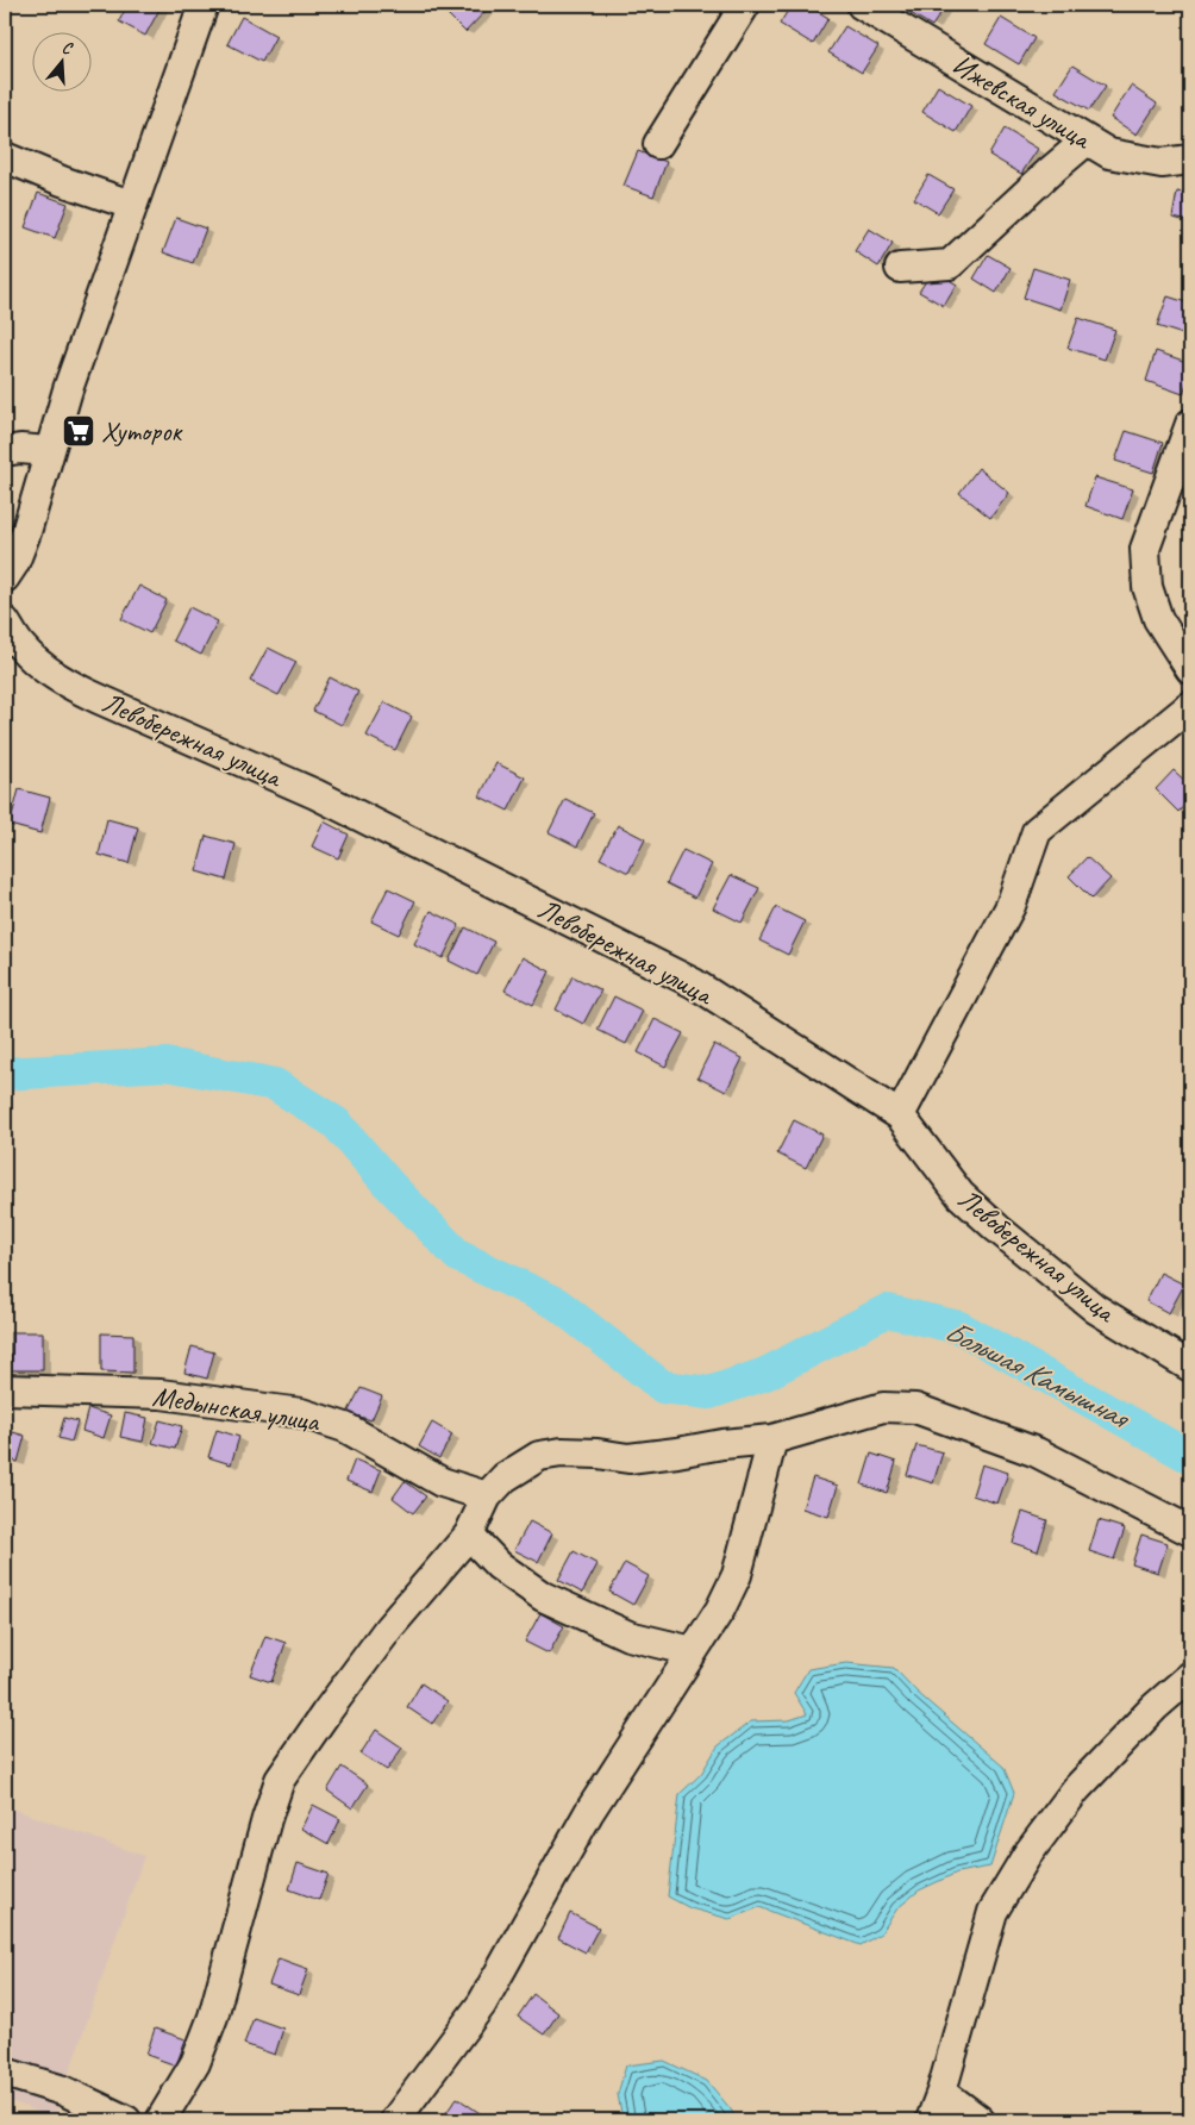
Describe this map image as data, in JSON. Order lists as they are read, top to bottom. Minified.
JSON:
{"streets":{"street":["Ижевская улица","Левобережная улица","Медынская улица"]},"water":["Большая Камышная"],"places":{"supermarket":["Хуторок"]},"north":"top"}
